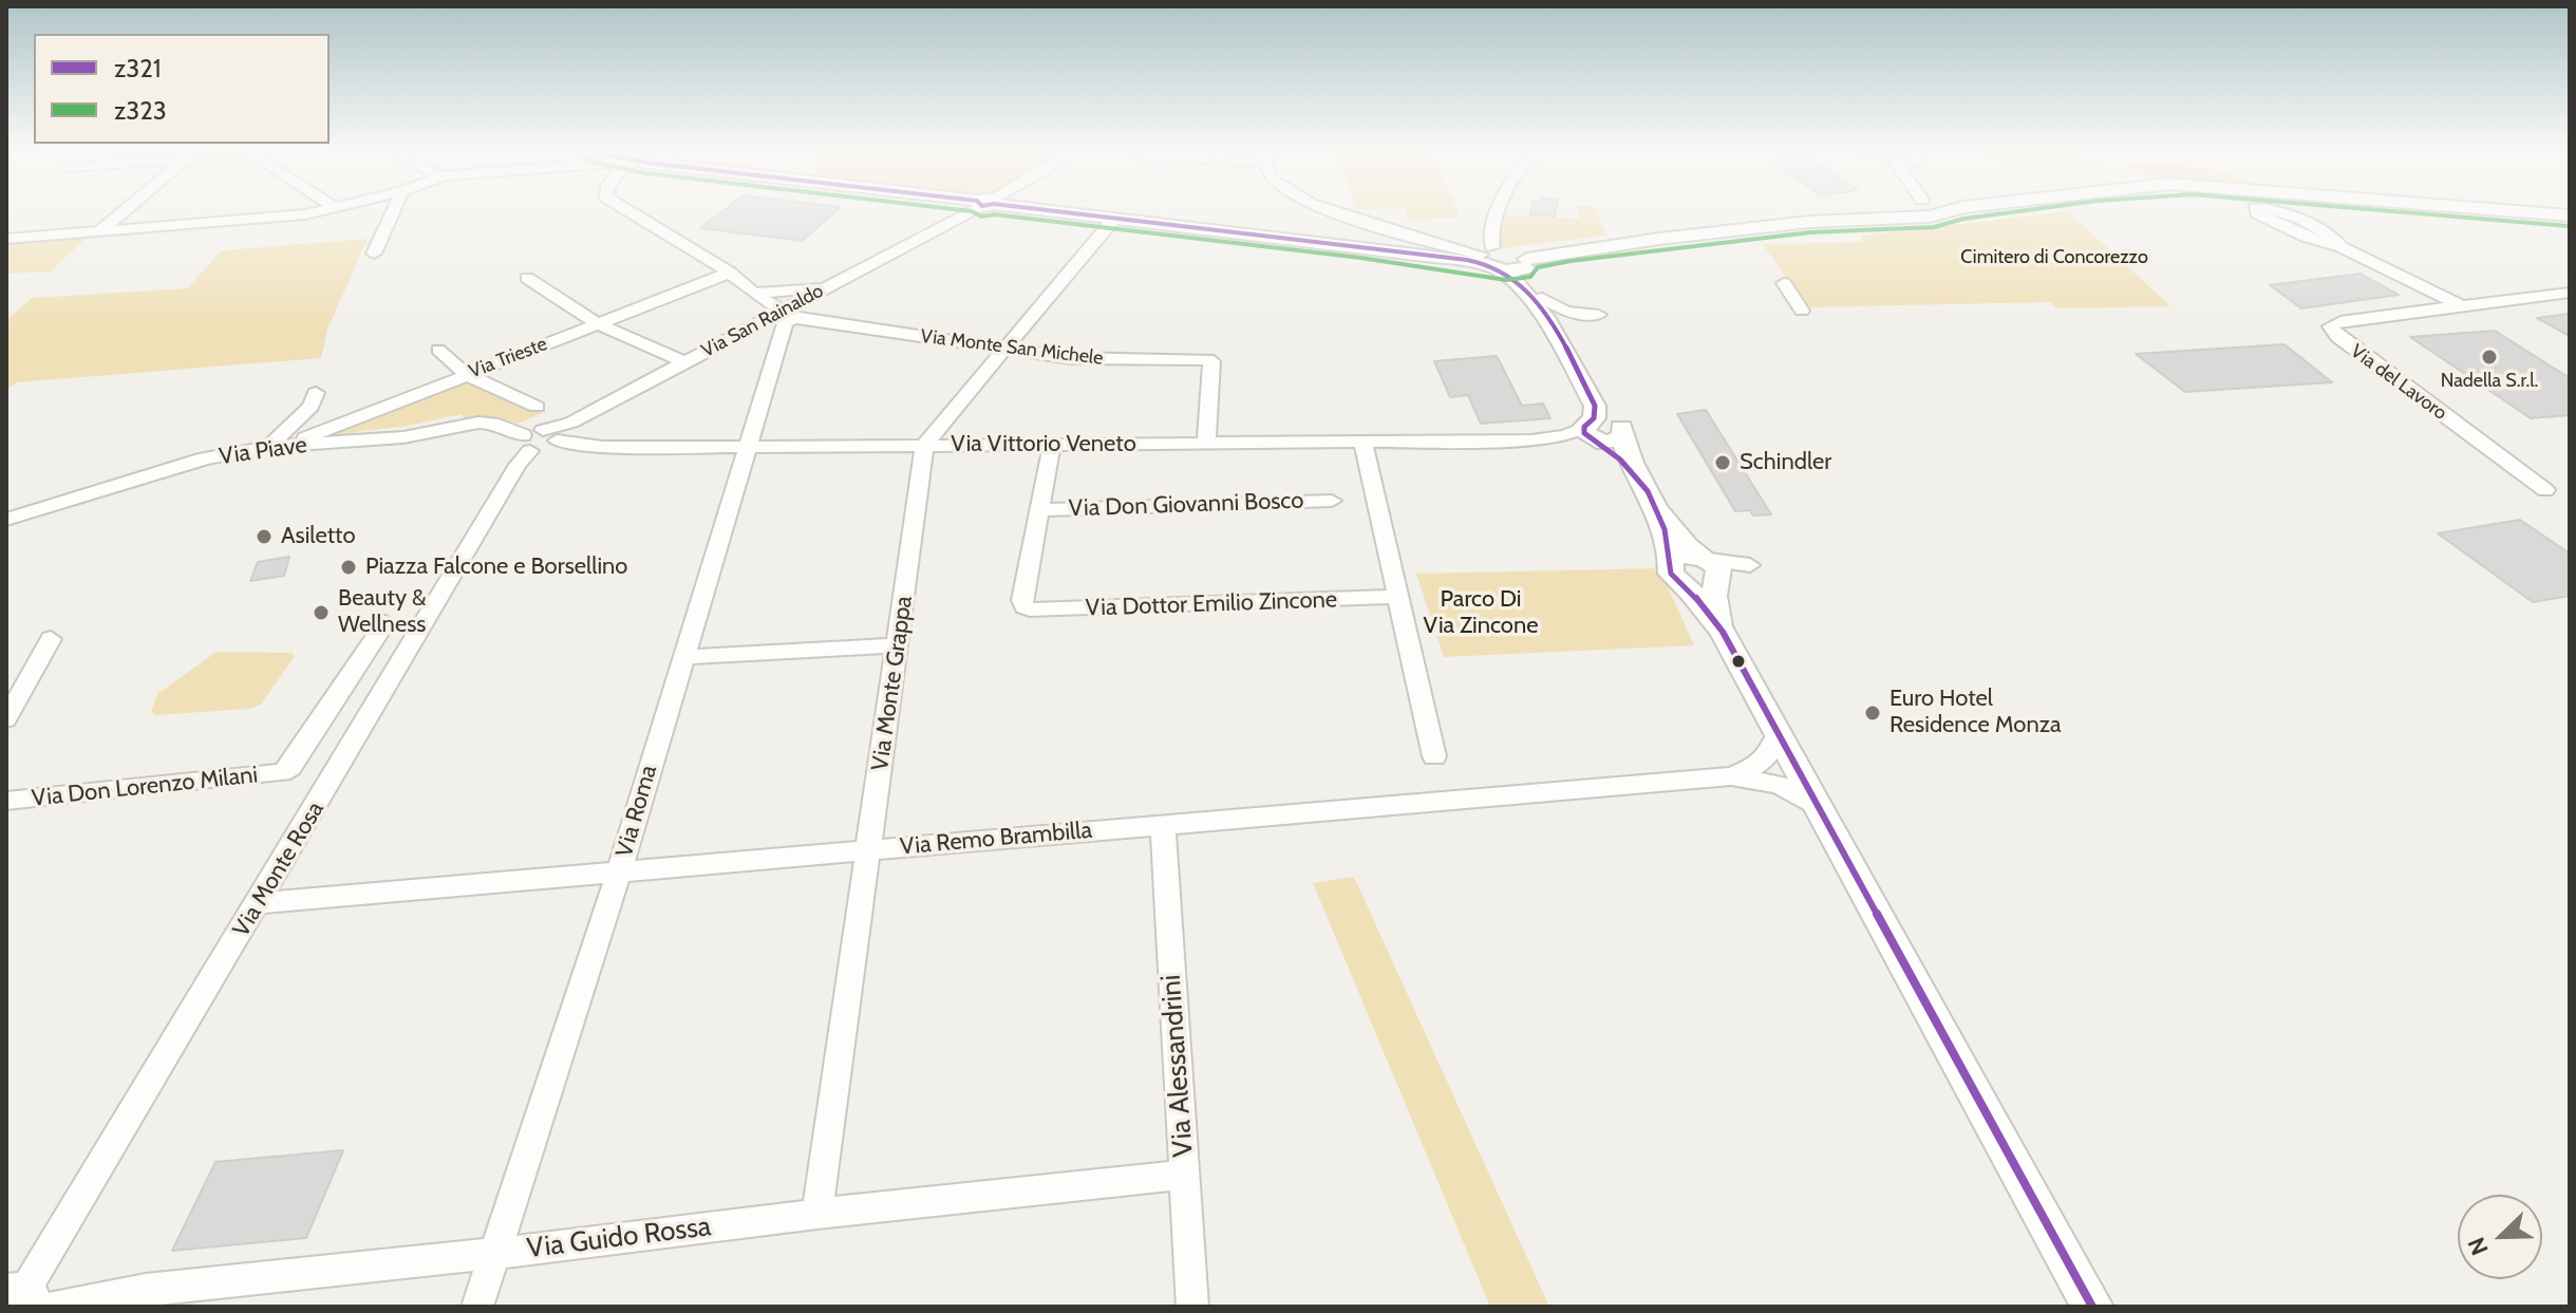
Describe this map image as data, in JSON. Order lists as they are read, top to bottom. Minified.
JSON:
{"streets":{"street":["Via San Rainaldo","Via Monte San Michele","Via Trieste","Via del Lavoro","Via Vittorio Veneto","Via Piave","Via Don Giovanni Bosco","Via Dottor Emilio Zincone","Via Monte Grappa","Via Don Lorenzo Milani","Via Roma","Via Remo Brambilla","Via Monte Rosa","Via Alessandrini","Via Guido Rossa"]},"crossings":[["Via San Rainaldo","Via Monte San Michele"],["Via San Rainaldo","Via Vittorio Veneto"],["Via San Rainaldo","Via Piave"],["Via San Rainaldo","Via Roma"],["Via San Rainaldo","Via Monte Rosa"],["Via Monte San Michele","Via Vittorio Veneto"],["Via Monte San Michele","Via Roma"],["Via Trieste","Via Piave"],["Via Vittorio Veneto","Via Piave"],["Via Vittorio Veneto","Via Monte Grappa"],["Via Vittorio Veneto","Via Roma"],["Via Vittorio Veneto","Via Monte Rosa"],["Via Piave","Via Monte Rosa"],["Via Don Giovanni Bosco","Via Dottor Emilio Zincone"],["Via Monte Grappa","Via Remo Brambilla"],["Via Monte Grappa","Via Guido Rossa"],["Via Roma","Via Remo Brambilla"],["Via Roma","Via Guido Rossa"],["Via Remo Brambilla","Via Monte Rosa"],["Via Remo Brambilla","Via Alessandrini"],["Via Alessandrini","Via Guido Rossa"]],"parks":["Cimitero di Concorezzo","Parco Di Via Zincone"],"places":["Nadella S.r.l.","Schindler","Asiletto","Piazza Falcone e Borsellino","Beauty & Wellness","Euro Hotel Residence Monza"],"lines":["transit line z321","transit line z323"],"legend":["z321","z323"],"north":"bottom left"}
